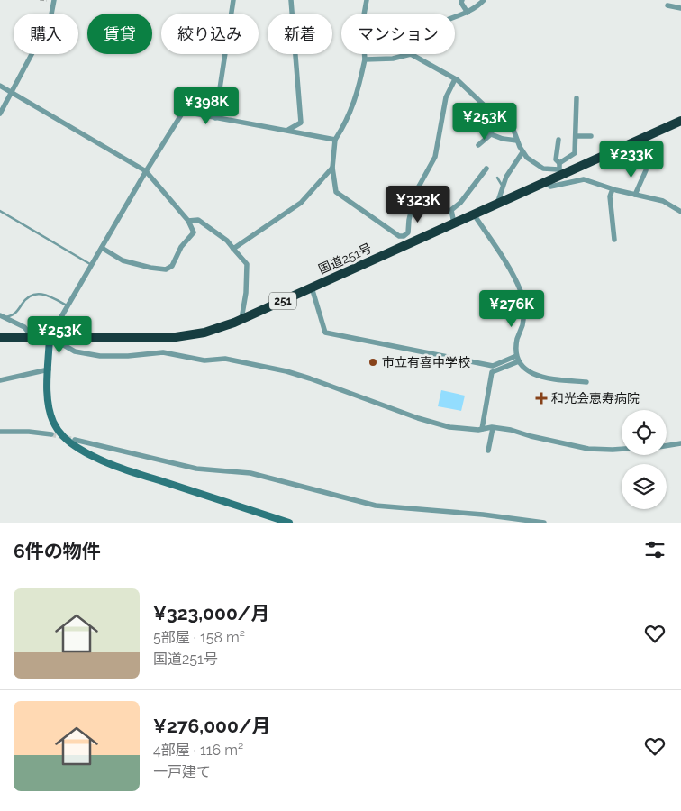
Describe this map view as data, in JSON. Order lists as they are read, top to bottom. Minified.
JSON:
{"streets":{"highway":["国道251号","251"]},"places":{"other":["市立有喜中学校"],"health":["和光会恵寿病院"]},"page":{"chip":["購入","賃貸","絞り込み","新着","マンション"],"price":["¥398K","¥253K","¥233K","¥323K","¥276K","¥253K"],"heading":"6件の物件","list":[{"name":"¥323,000/月","note":"5部屋 · 158 m² · 国道251号"},{"name":"¥276,000/月","note":"4部屋 · 116 m² · 一戸建て"}]}}
